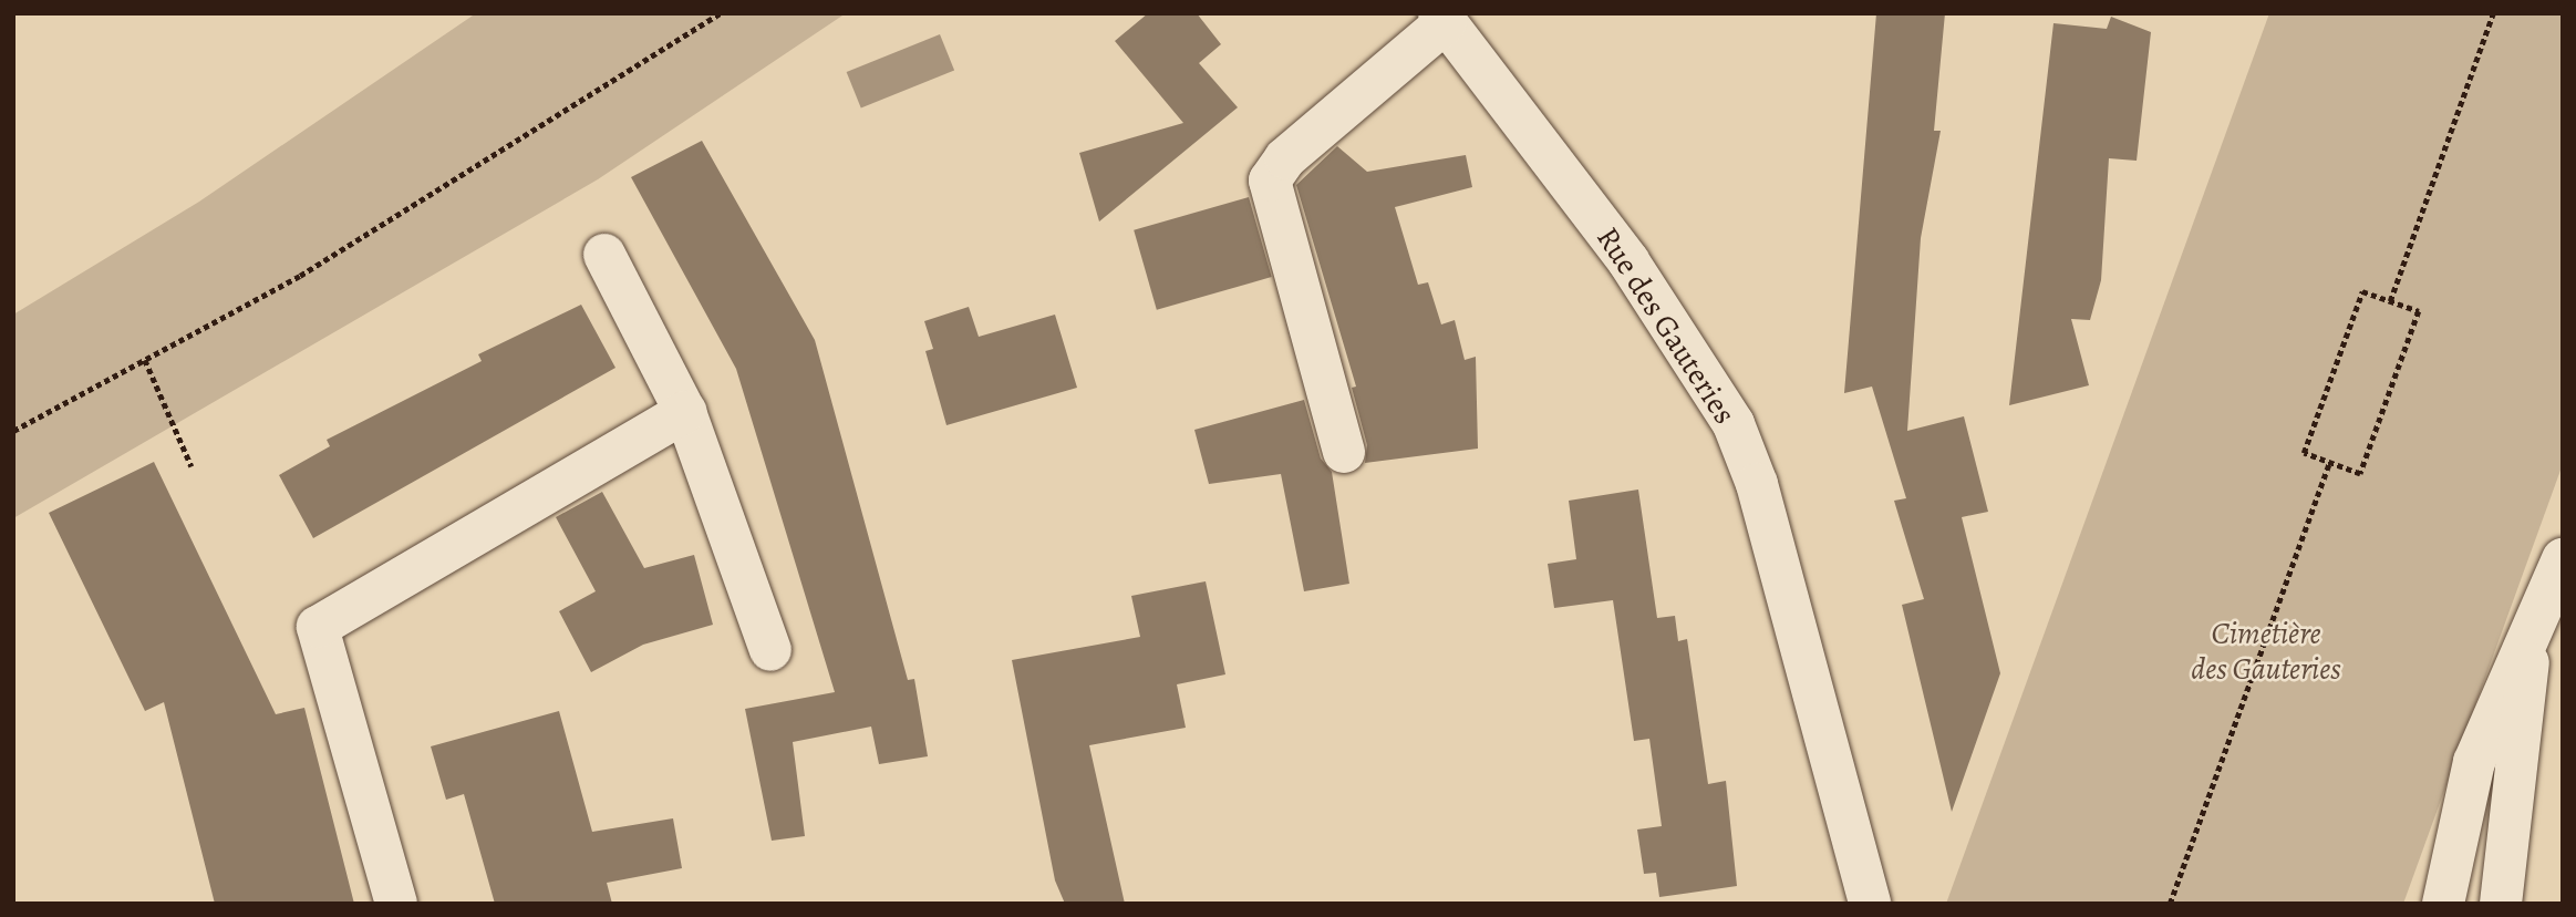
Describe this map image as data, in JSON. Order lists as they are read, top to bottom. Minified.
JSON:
{"streets":{"street":["Rue des Gauteries"]},"parks":["Cimetière des Gauteries"]}
